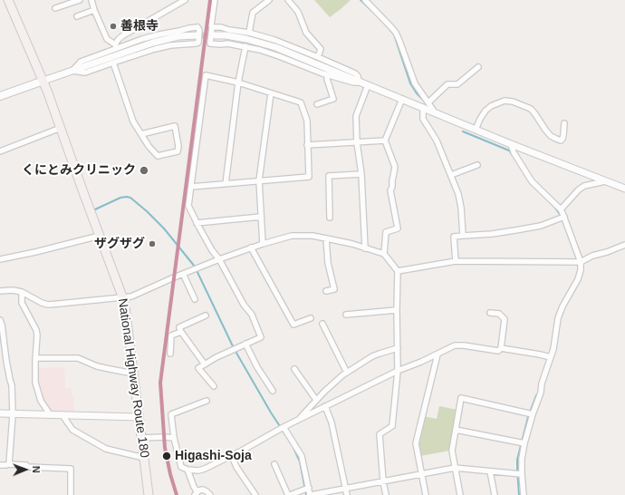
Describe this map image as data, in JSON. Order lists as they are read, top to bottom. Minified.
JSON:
{"streets":{"highway":["National Highway Route 180"]},"places":["善根寺","くにとみクリニック","ザグザグ","Higashi-Soja"],"north":"right"}
